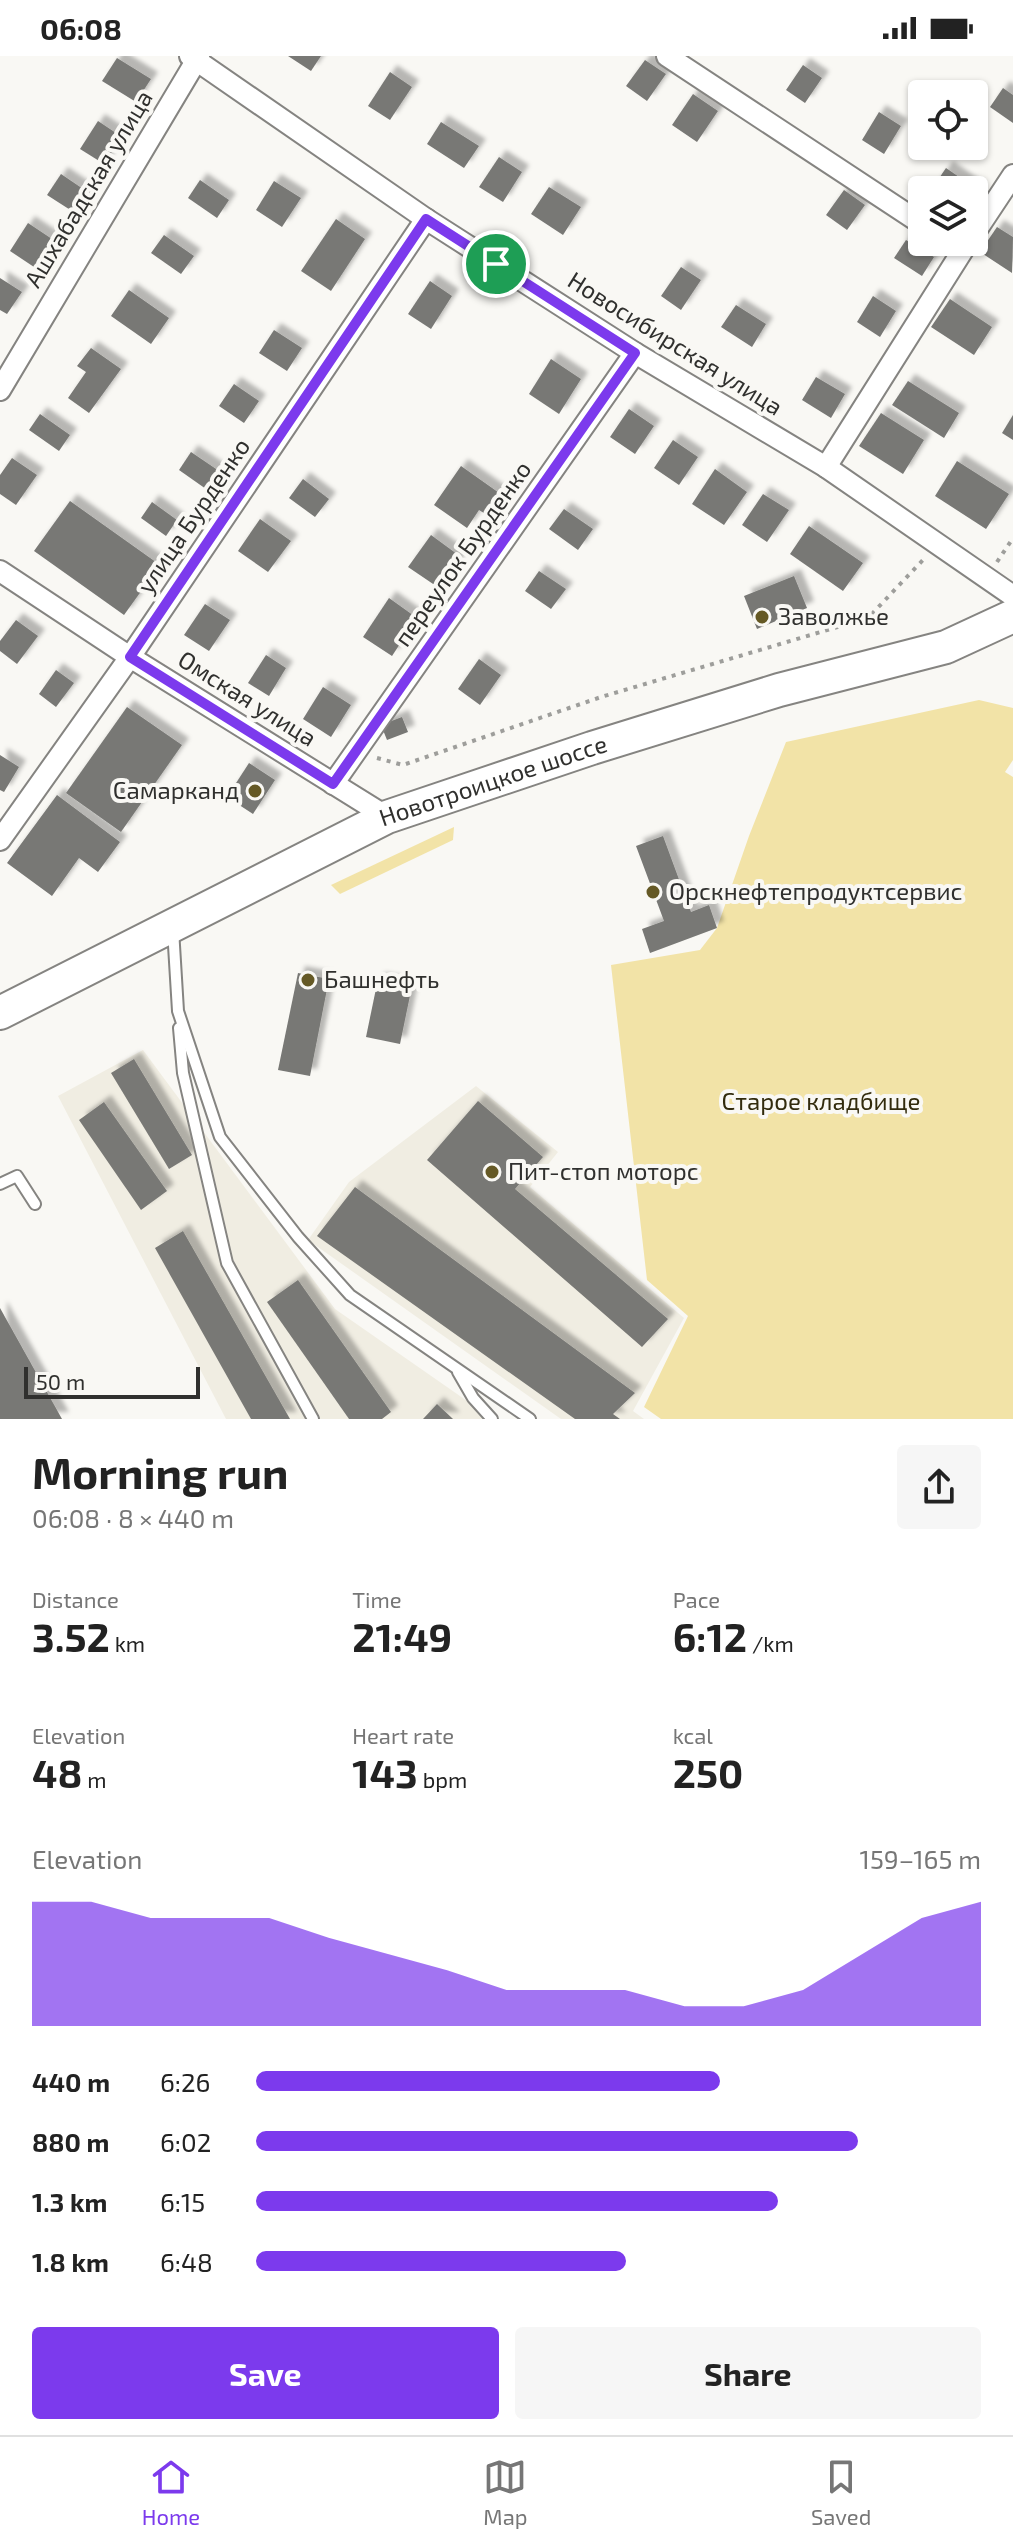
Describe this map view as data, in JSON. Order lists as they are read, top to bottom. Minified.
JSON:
{"streets":{"main road":["Новотроицкое шоссе"],"street":["Ашхабадская улица","Новосибирская улица","улица Бурденко","переулок Бурденко","Омская улица"]},"crossings":[["Ашхабадская улица","Новосибирская улица"],["Новосибирская улица","улица Бурденко"],["Новосибирская улица","переулок Бурденко"],["улица Бурденко","Омская улица"],["переулок Бурденко","Омская улица"],["Омская улица","Новотроицкое шоссе"]],"parks":["Старое кладбище"],"places":["Заволжье","Самарканд","Орскнефтепродуктсервис","Башнефть","Пит-стоп моторс"],"scale_bar":"50 m","page":{"status":"06:08","scale":"50 m","heading":["Morning run","06:08 · 8 × 440 m"],"stats":[["Distance","3.52 km"],["Time","21:49"],["Pace","6:12 /km"],["Elevation","48 m"],["Heart rate","143 bpm"],["kcal","250"]],"chart":["Elevation","159–165 m"],"list":[{"name":"440 m","note":"6:26"},{"name":"880 m","note":"6:02"},{"name":"1.3 km","note":"6:15"},{"name":"1.8 km","note":"6:48"}],"buttons":["Save","Share"],"tabs":["Home","Map","Saved"]}}
